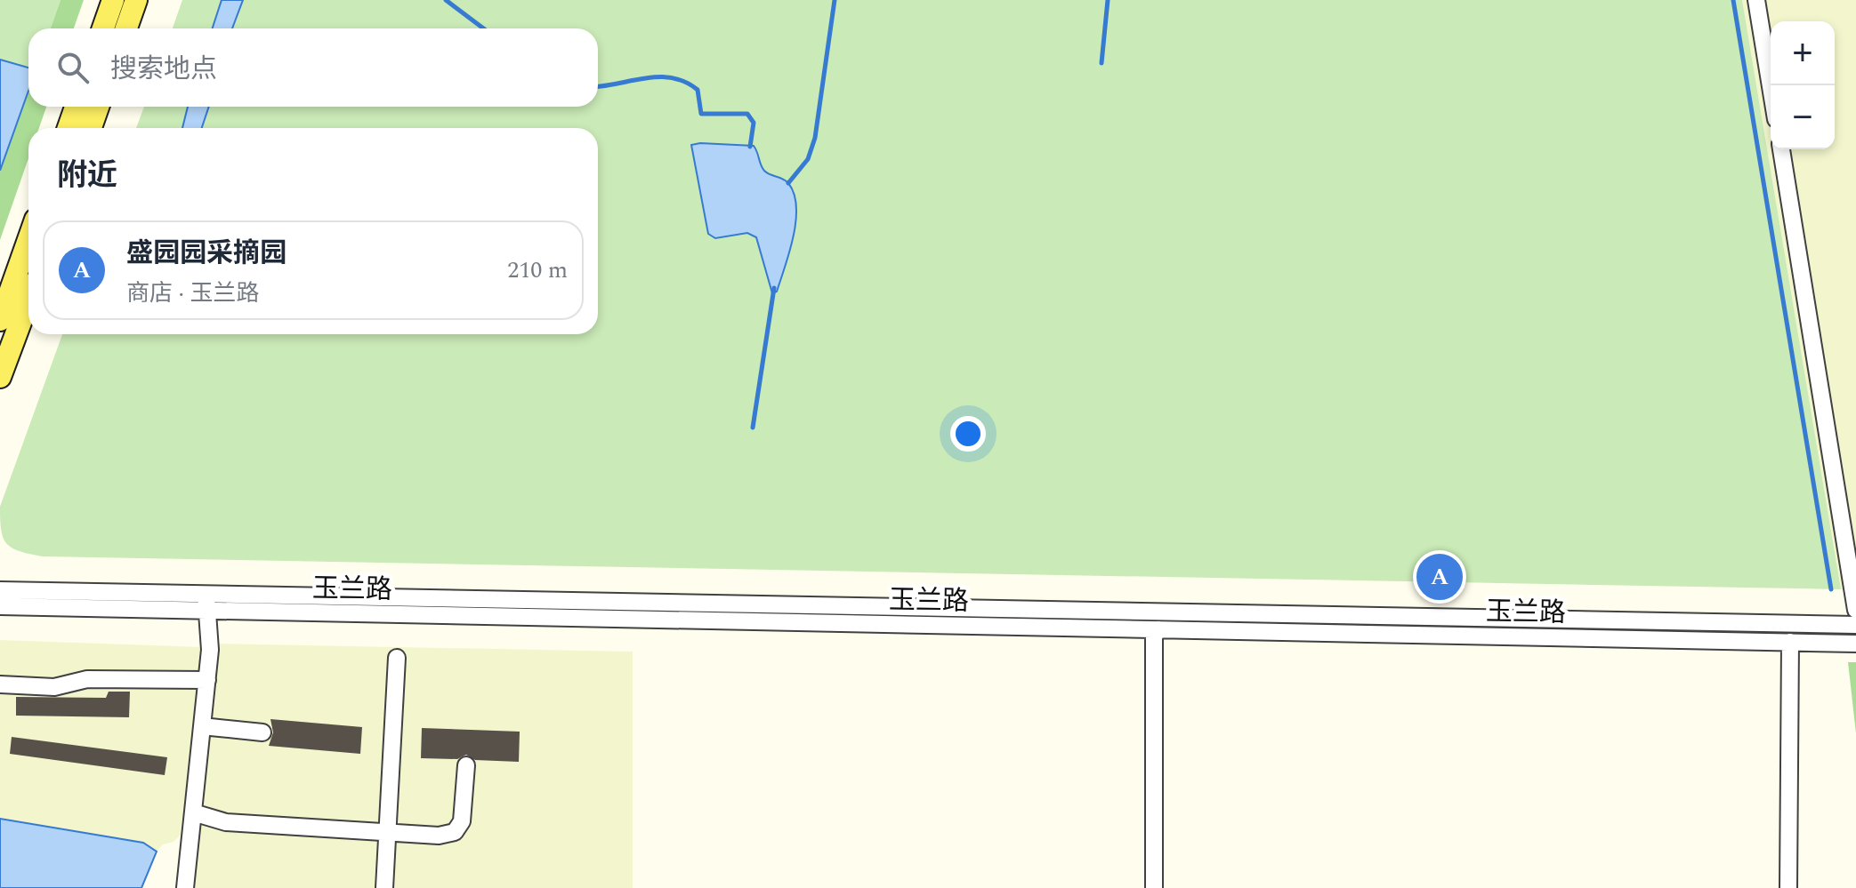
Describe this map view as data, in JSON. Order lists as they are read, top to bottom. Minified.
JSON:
{"streets":{"street":["玉兰路"]},"page":{"map_buttons":["+","−"],"search":"搜索地点","heading":"附近","list":[{"mark":"A","name":"盛园园采摘园","note":"商店 · 玉兰路","value":"210 m"}],"pins":"A"}}
